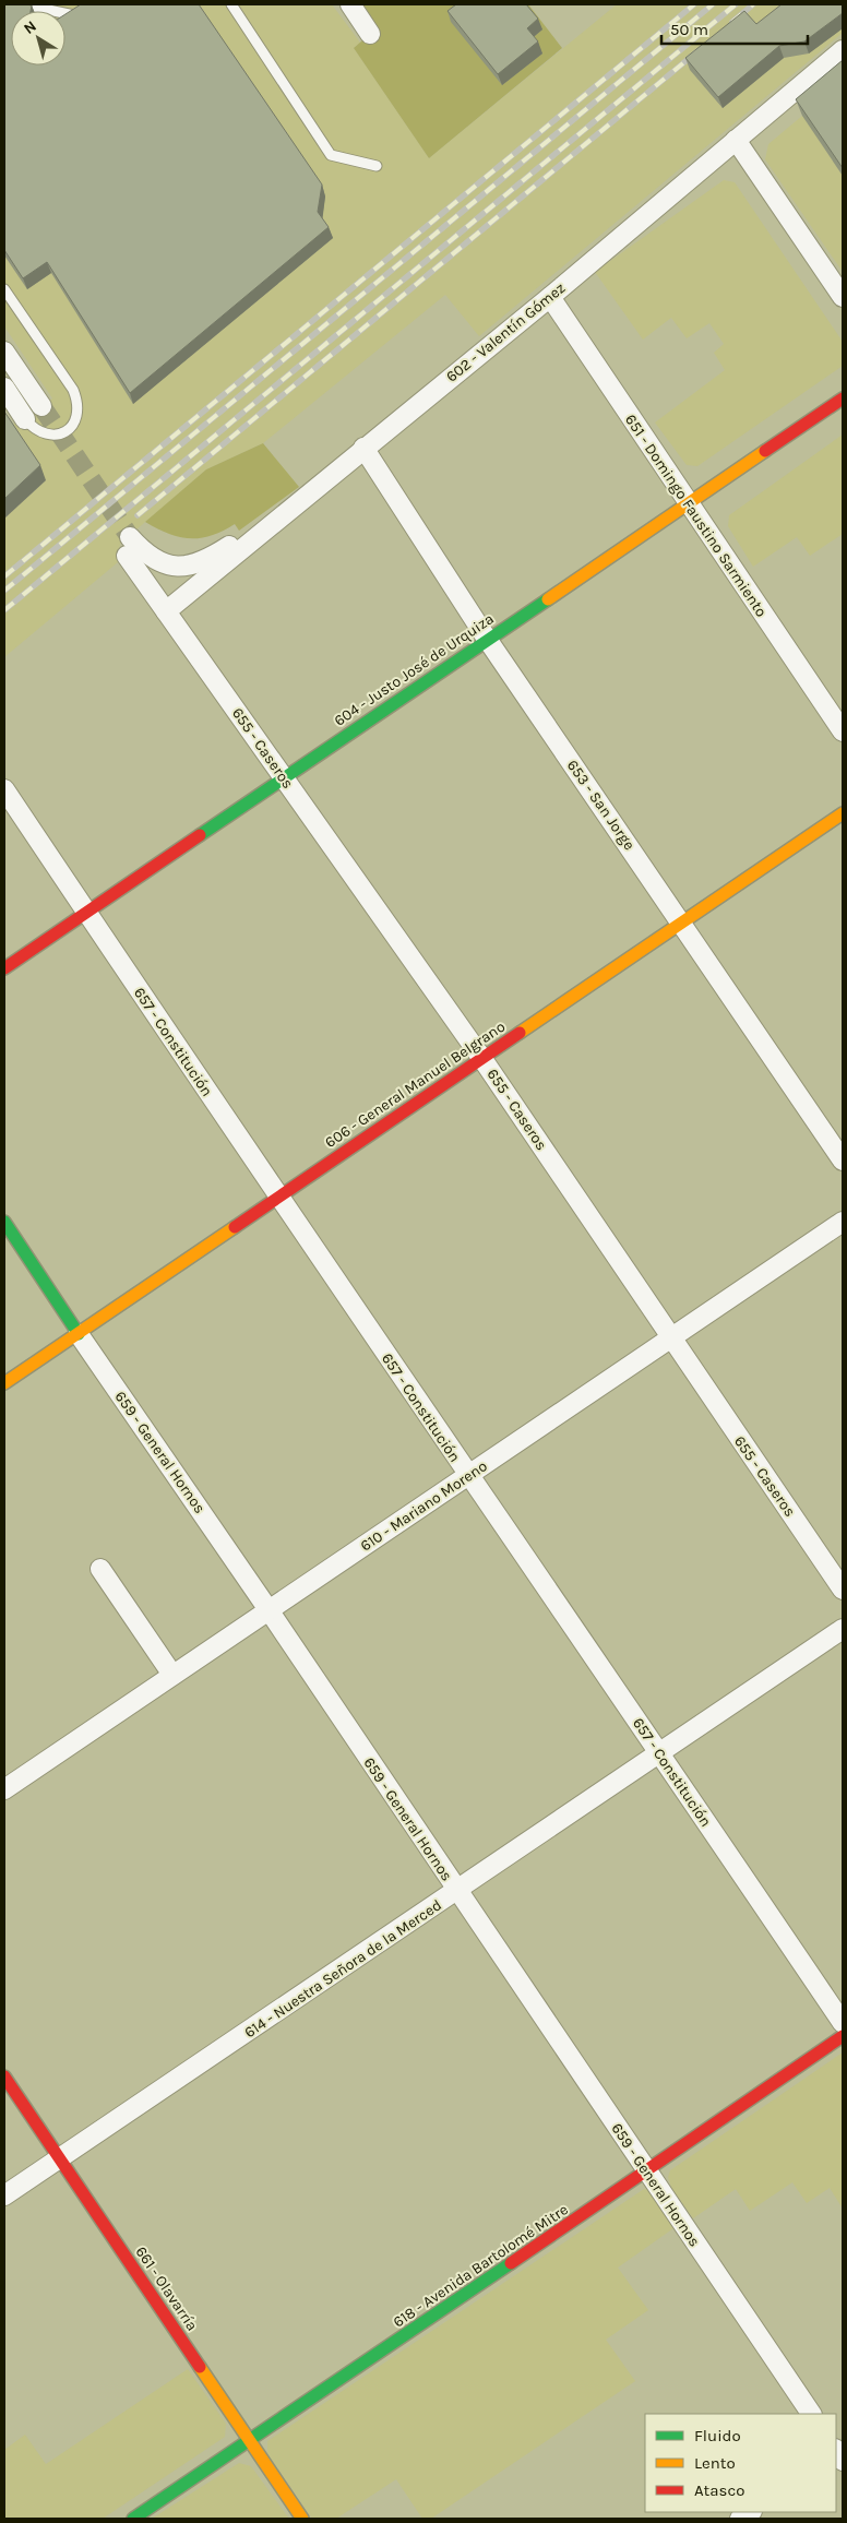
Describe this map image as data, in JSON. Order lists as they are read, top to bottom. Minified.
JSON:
{"streets":{"main road":["604 - Justo José de Urquiza","606 - General Manuel Belgrano","659 - General Hornos","618 - Avenida Bartolomé Mitre","661 - Olavarría"],"street":["602 - Valentín Gómez","651 - Domingo Faustino Sarmiento","655 - Caseros","653 - San Jorge","657 - Constitución","610 - Mariano Moreno","614 - Nuestra Señora de la Merced"]},"crossings":[["602 - Valentín Gómez","651 - Domingo Faustino Sarmiento"],["602 - Valentín Gómez","655 - Caseros"],["602 - Valentín Gómez","653 - San Jorge"],["651 - Domingo Faustino Sarmiento","604 - Justo José de Urquiza"],["604 - Justo José de Urquiza","655 - Caseros"],["604 - Justo José de Urquiza","653 - San Jorge"],["604 - Justo José de Urquiza","657 - Constitución"],["655 - Caseros","606 - General Manuel Belgrano"],["655 - Caseros","610 - Mariano Moreno"],["653 - San Jorge","606 - General Manuel Belgrano"],["657 - Constitución","606 - General Manuel Belgrano"],["657 - Constitución","610 - Mariano Moreno"],["657 - Constitución","614 - Nuestra Señora de la Merced"],["606 - General Manuel Belgrano","659 - General Hornos"],["659 - General Hornos","610 - Mariano Moreno"],["659 - General Hornos","614 - Nuestra Señora de la Merced"],["659 - General Hornos","618 - Avenida Bartolomé Mitre"],["614 - Nuestra Señora de la Merced","661 - Olavarría"],["618 - Avenida Bartolomé Mitre","661 - Olavarría"]],"legend":["Fluido","Lento","Atasco"],"scale_bar":"50 m","north":"top left"}
